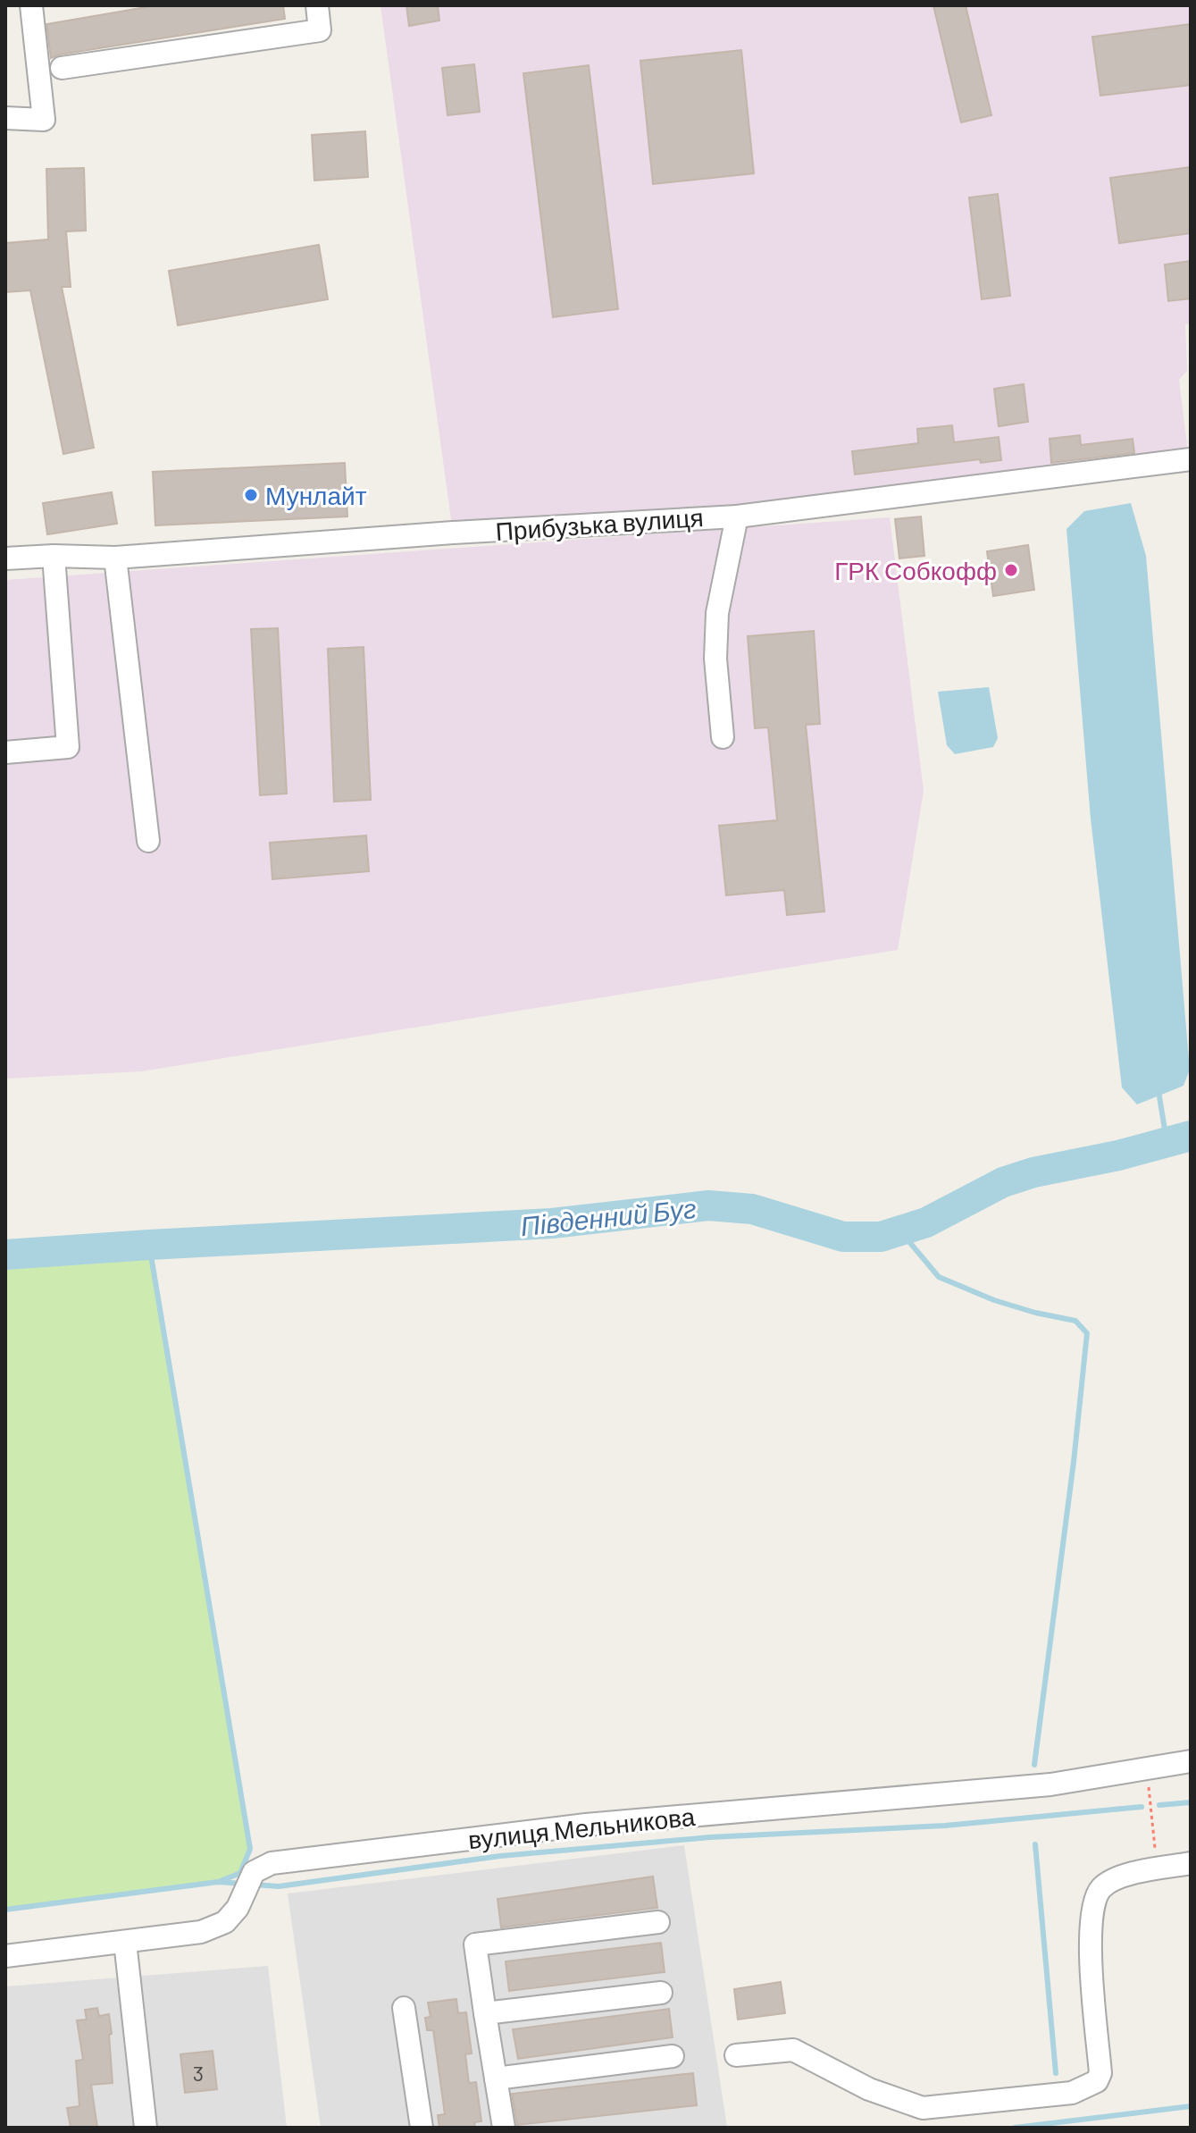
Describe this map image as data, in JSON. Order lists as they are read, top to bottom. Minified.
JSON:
{"streets":{"street":["Прибузька вулиця","вулиця Мельникова"]},"water":["Південний Буг"],"places":["Мунлайт","ГРК Собкофф"],"house_numbers":["3"]}
